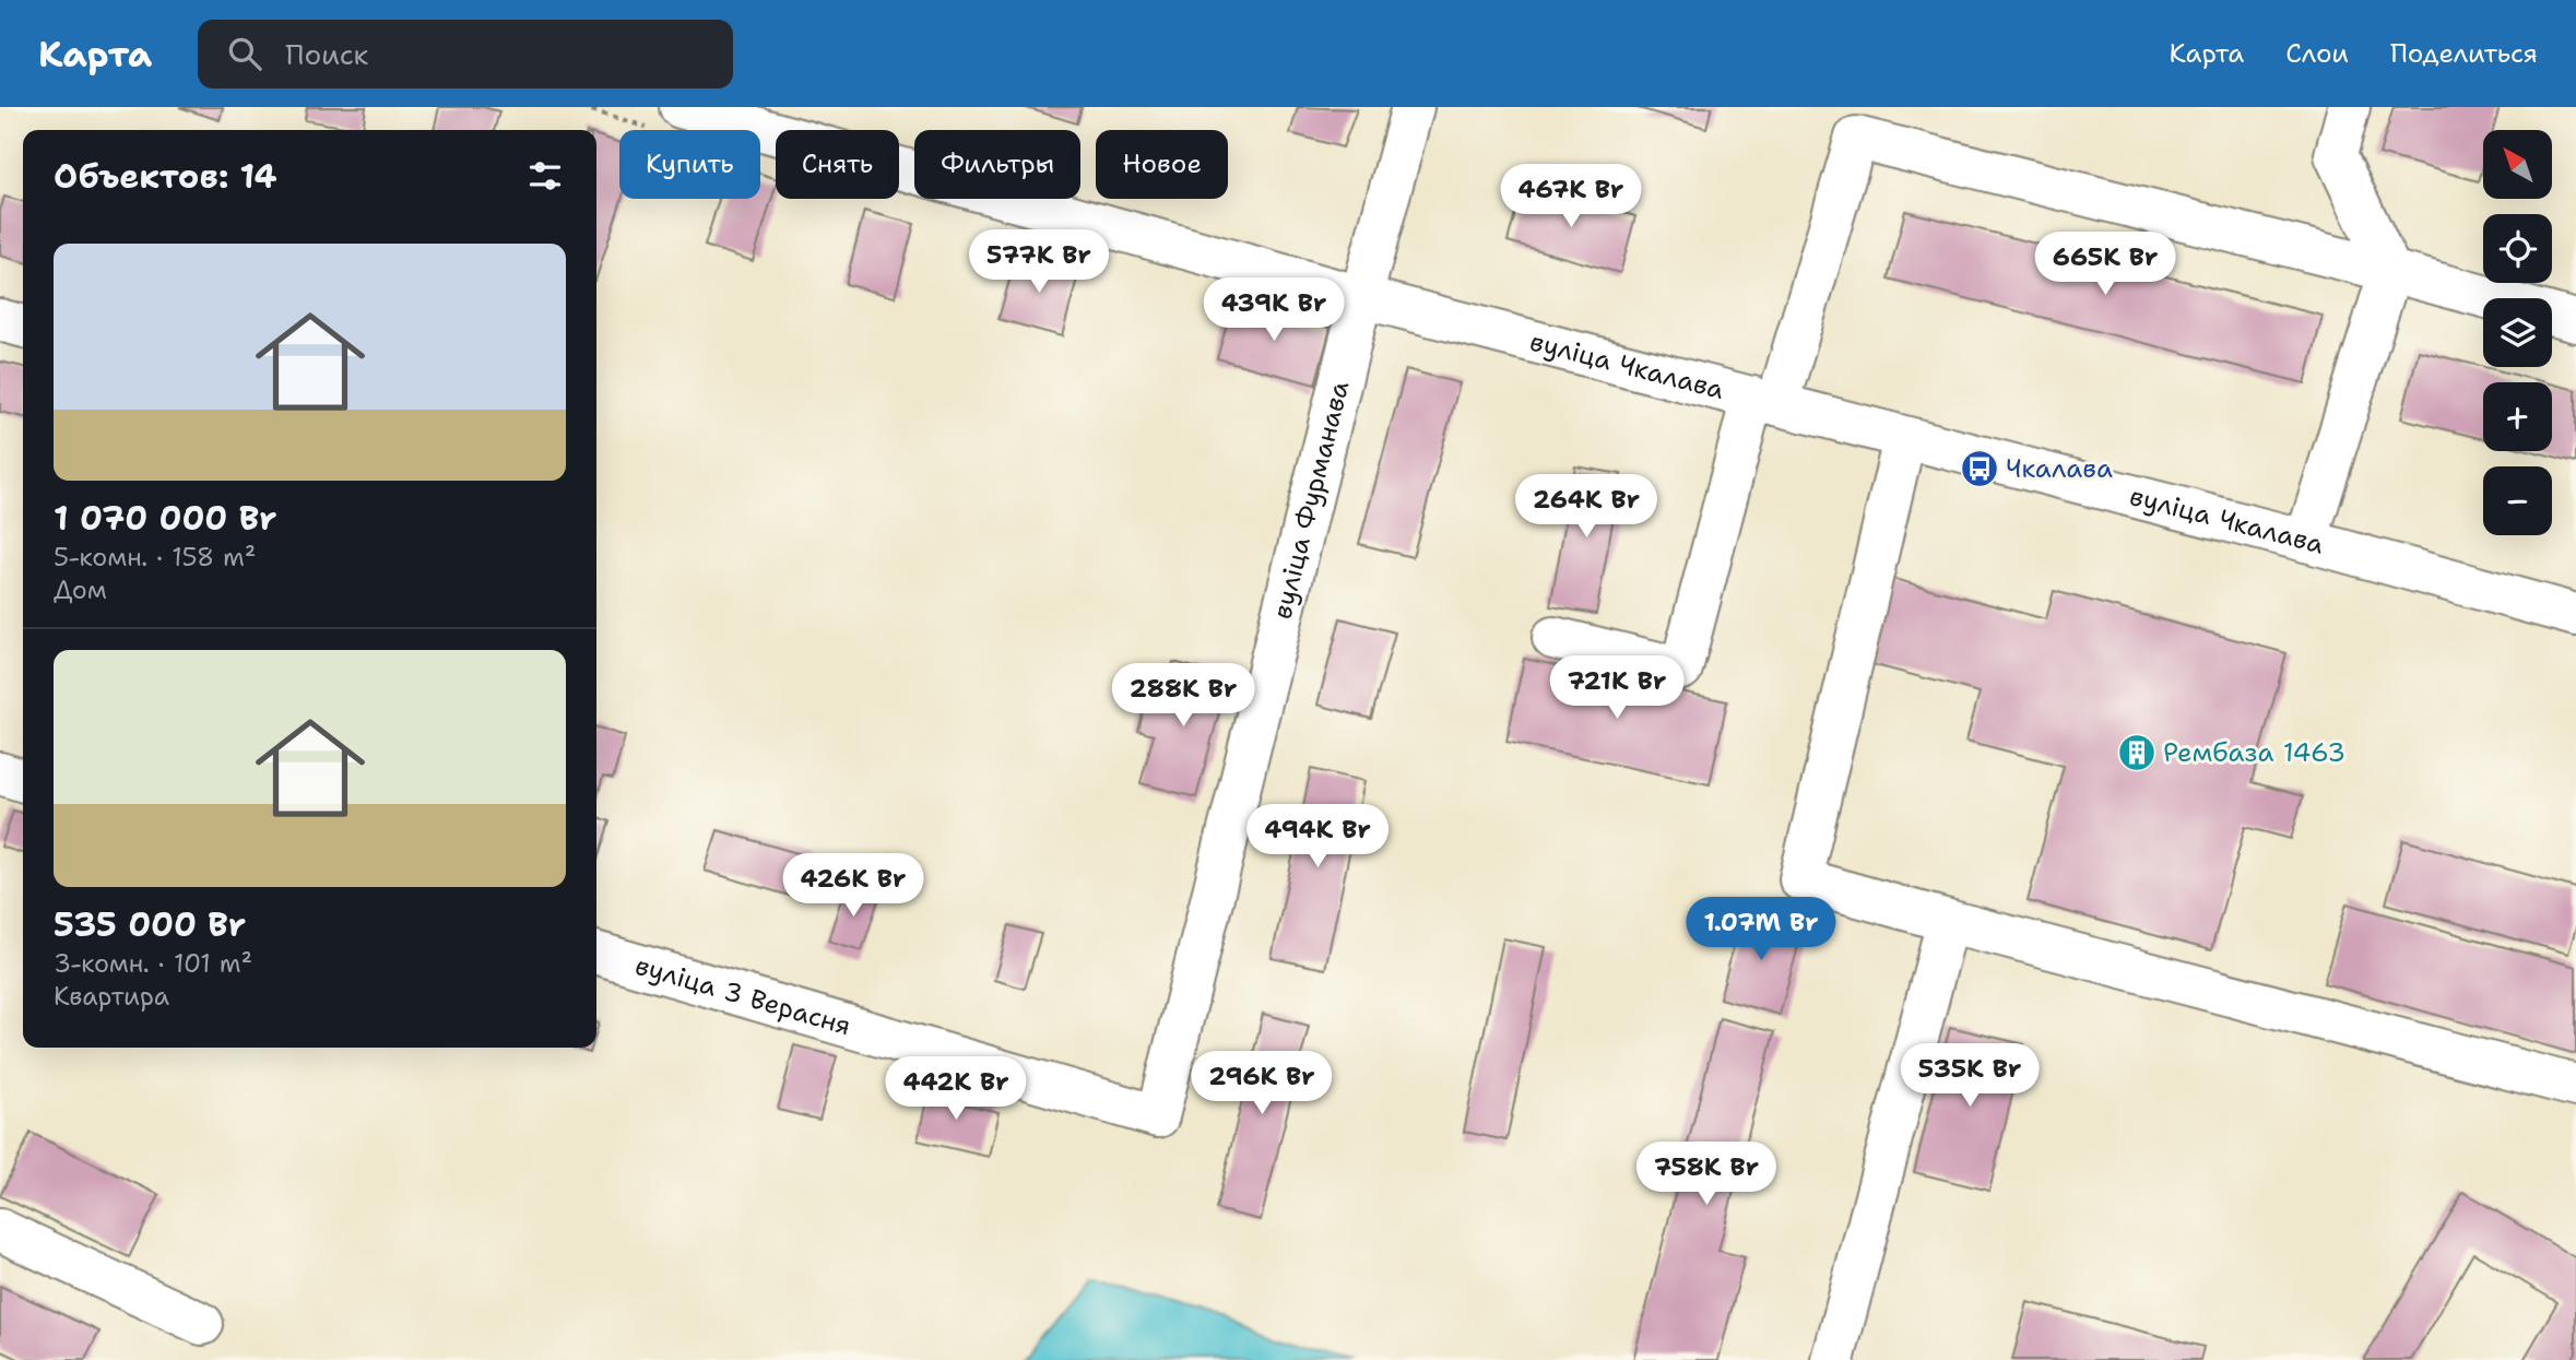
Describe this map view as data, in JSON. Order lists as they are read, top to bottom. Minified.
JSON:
{"streets":{"street":["вуліца Чкалава","вуліца Фурманава","вуліца 3 Верасня"]},"crossings":[["вуліца Чкалава","вуліца Фурманава"],["вуліца Фурманава","вуліца 3 Верасня"]],"places":{"bus stop":["Чкалава"],"building":["Рембаза 1463"]},"north":"top left","page":{"header":"Карта","search":"Поиск","nav":["Карта","Слои","Поделиться"],"map_buttons":["+","−"],"chip":["Купить","Снять","Фильтры","Новое"],"heading":"Объектов: 14","price":["467K Br","577K Br","665K Br","439K Br","264K Br","721K Br","288K Br","494K Br","426K Br","1.07M Br","535K Br","296K Br","442K Br","758K Br"],"list":[{"name":"1 070 000 Br","note":"5-комн. · 158 m² · Дом"},{"name":"535 000 Br","note":"3-комн. · 101 m² · Квартира"}]}}
